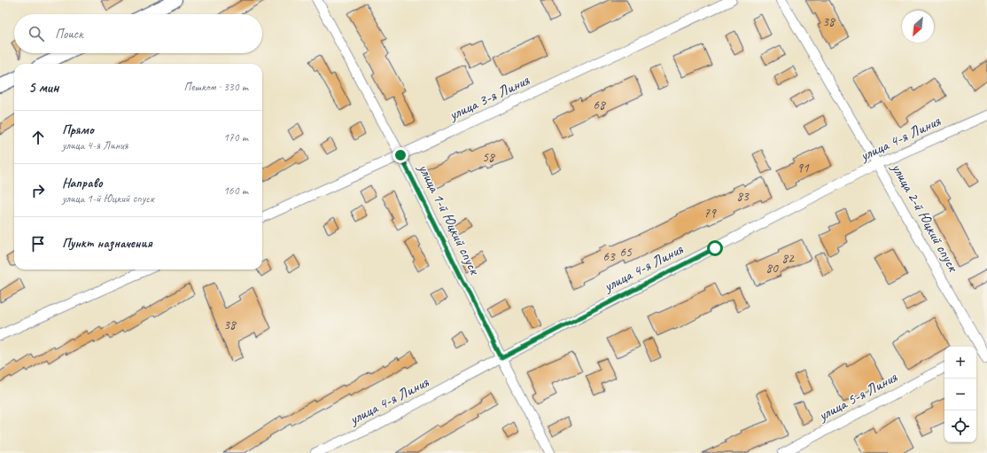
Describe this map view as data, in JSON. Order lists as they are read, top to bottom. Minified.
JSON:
{"streets":{"street":["улица 3-я Линия","улица 4-я Линия","улица 2-й Юцкий спуск","улица 1-й Юцкий спуск","улица 5-я Линия"]},"crossings":[["улица 3-я Линия","улица 1-й Юцкий спуск"],["улица 4-я Линия","улица 2-й Юцкий спуск"],["улица 4-я Линия","улица 1-й Юцкий спуск"]],"house_numbers":["38","68","58","91","83","79","65","63","82","80","38"],"north":"bottom left","page":{"search":"Поиск","heading":["5 мин","Пешком · 330 m"],"list":[["Прямо","улица 4-я Линия","170 m"],["Направо","улица 1-й Юцкий спуск","160 m"],"Пункт назначения"],"map_buttons":["+","−"]}}
